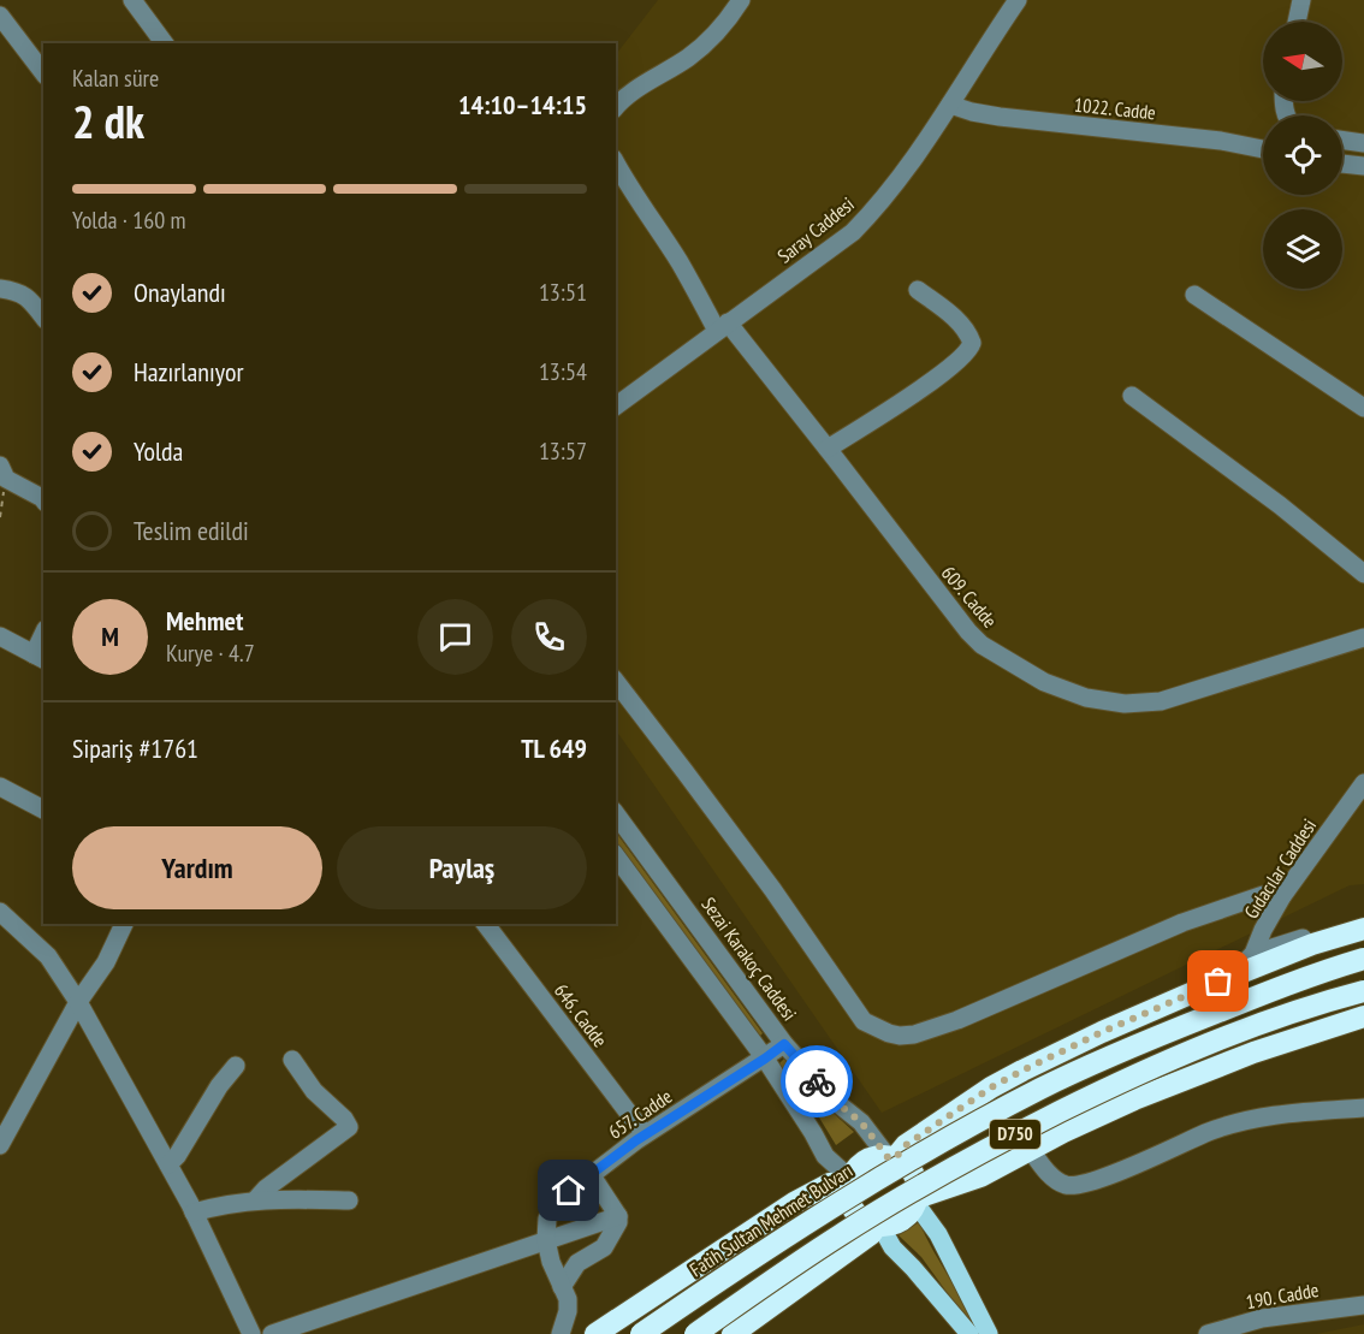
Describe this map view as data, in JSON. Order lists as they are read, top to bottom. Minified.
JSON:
{"streets":{"highway":["D750","Fatih Sultan Mehmet Bulvarı"],"street":["1022. Cadde","Saray Caddesi","609. Cadde","Gıdacılar Caddesi","Sezai Karakoç Caddesi","646. Cadde","657. Cadde","190. Cadde"]},"crossings":[["1022. Cadde","Saray Caddesi"],["Saray Caddesi","609. Cadde"],["Sezai Karakoç Caddesi","657. Cadde"],["646. Cadde","657. Cadde"]],"north":"left","page":{"heading":["2 dk","Kalan süre","14:10–14:15"],"panel":["Mehmet","Kurye · 4.7","Sipariş #1761","TL 649"],"bar":"Yolda · 160 m","list":[["Onaylandı","13:51"],["Hazırlanıyor","13:54"],["Yolda","13:57"],"Teslim edildi"],"round":"M","buttons":["Yardım","Paylaş"]}}
